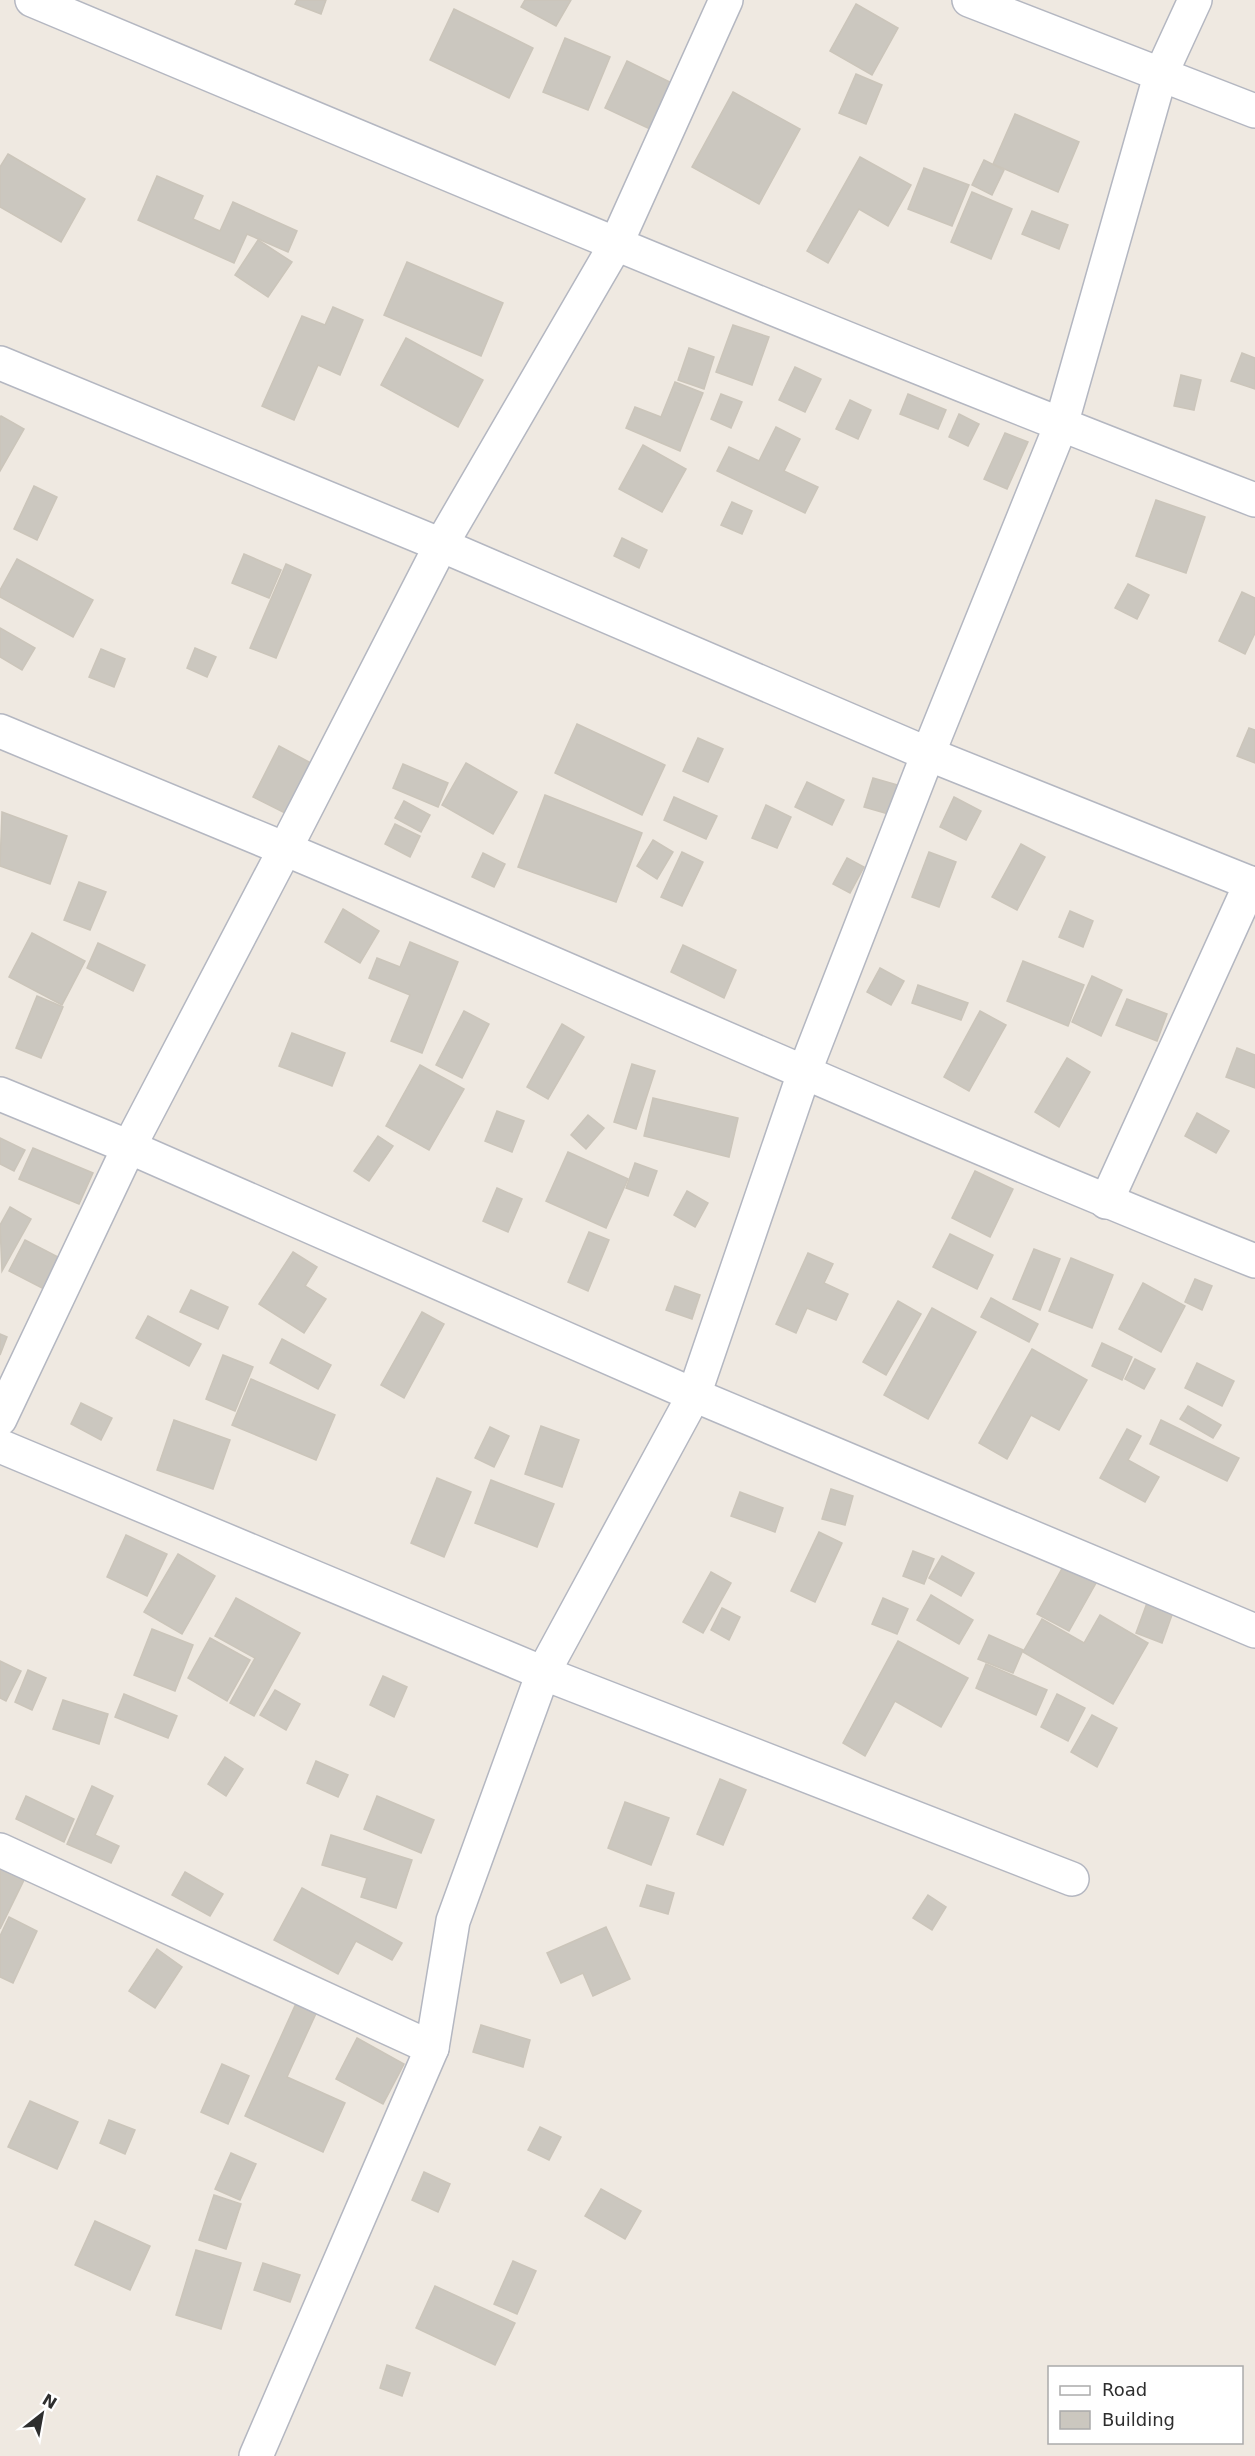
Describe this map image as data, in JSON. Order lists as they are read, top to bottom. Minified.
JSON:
{"legend":["Road","Building"],"north":"top right"}
